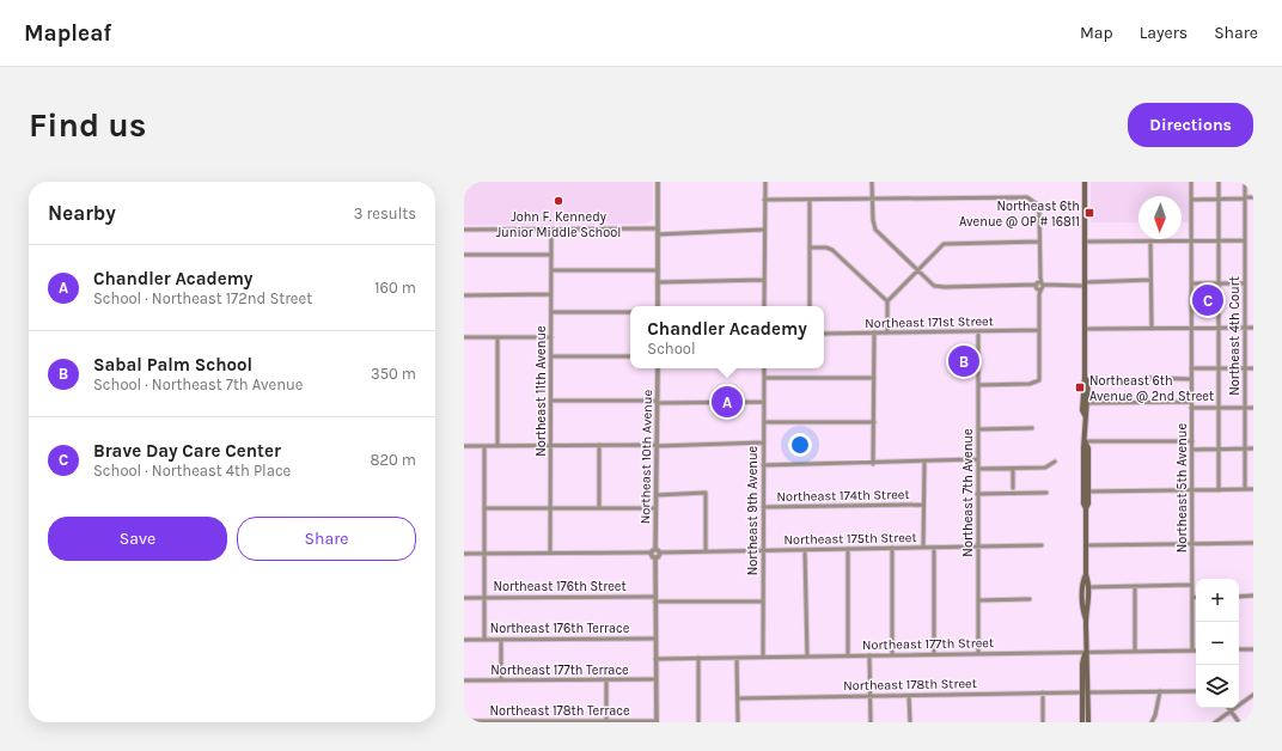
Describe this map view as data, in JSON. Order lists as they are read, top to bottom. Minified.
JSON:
{"streets":{"street":["Northeast 171st Street","Northeast 4th Court","Northeast 11th Avenue","Northeast 10th Avenue","Northeast 5th Avenue","Northeast 7th Avenue","Northeast 174th Street","Northeast 9th Avenue","Northeast 175th Street","Northeast 176th Street","Northeast 176th Terrace","Northeast 177th Street","Northeast 177th Terrace","Northeast 178th Street","Northeast 178th Terrace"]},"crossings":[["Northeast 171st Street","Northeast 7th Avenue"],["Northeast 5th Avenue","Northeast 177th Street"],["Northeast 7th Avenue","Northeast 175th Street"],["Northeast 7th Avenue","Northeast 177th Street"],["Northeast 174th Street","Northeast 9th Avenue"],["Northeast 9th Avenue","Northeast 175th Street"],["Northeast 9th Avenue","Northeast 176th Street"],["Northeast 9th Avenue","Northeast 177th Street"]],"places":{"other":["John F. Kennedy Junior Middle School"],"transit":["Northeast 6th Avenue @ OP # 16811","Northeast 6th Avenue @ 2nd Street"]},"north":"bottom","page":{"header":"Mapleaf","nav":["Map","Layers","Share"],"buttons":["Directions",["Save","Share"]],"title":"Find us","heading":["Nearby","3 results"],"list":[{"mark":"A","name":"Chandler Academy","note":"School · Northeast 172nd Street","value":"160 m"},{"mark":"B","name":"Sabal Palm School","note":"School · Northeast 7th Avenue","value":"350 m"},{"mark":"C","name":"Brave Day Care Center","note":"School · Northeast 4th Place","value":"820 m"}],"pins":["C","B","A"],"popup":["Chandler Academy","School"],"map_buttons":["+","−"]}}
